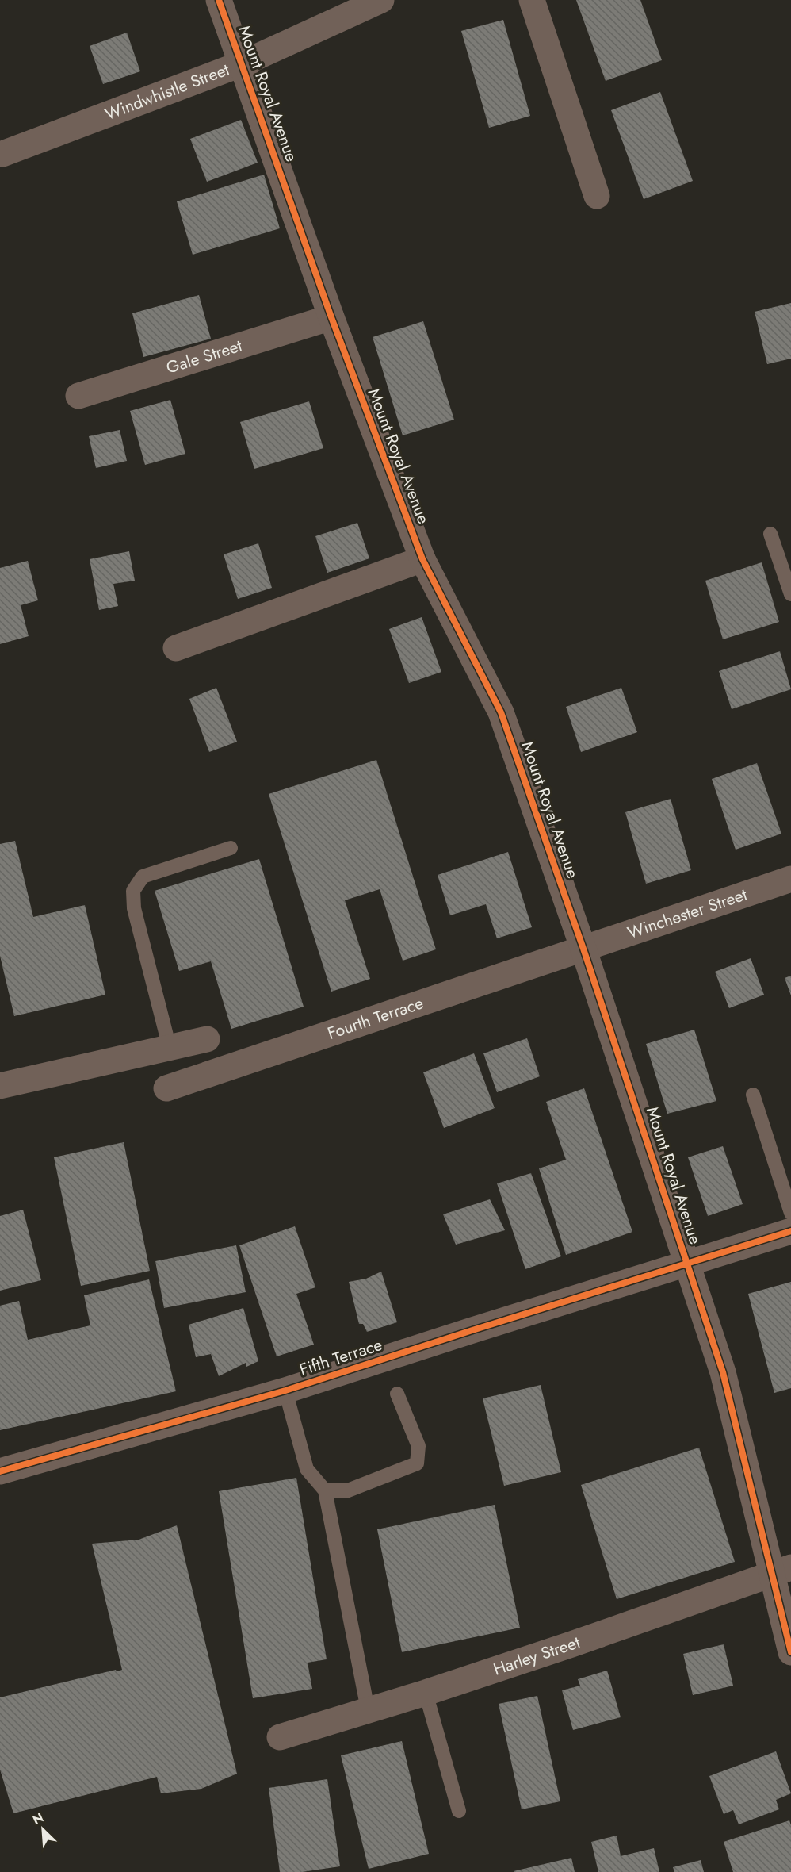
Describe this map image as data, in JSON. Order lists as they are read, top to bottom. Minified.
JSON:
{"streets":{"street":["Windwhistle Street","Mount Royal Avenue","Gale Street","Winchester Street","Fourth Terrace","Fifth Terrace","Harley Street"]},"crossings":[["Windwhistle Street","Mount Royal Avenue"],["Mount Royal Avenue","Gale Street"],["Mount Royal Avenue","Winchester Street"],["Mount Royal Avenue","Fourth Terrace"],["Mount Royal Avenue","Fifth Terrace"],["Mount Royal Avenue","Harley Street"],["Winchester Street","Fourth Terrace"]],"north":"top left"}
